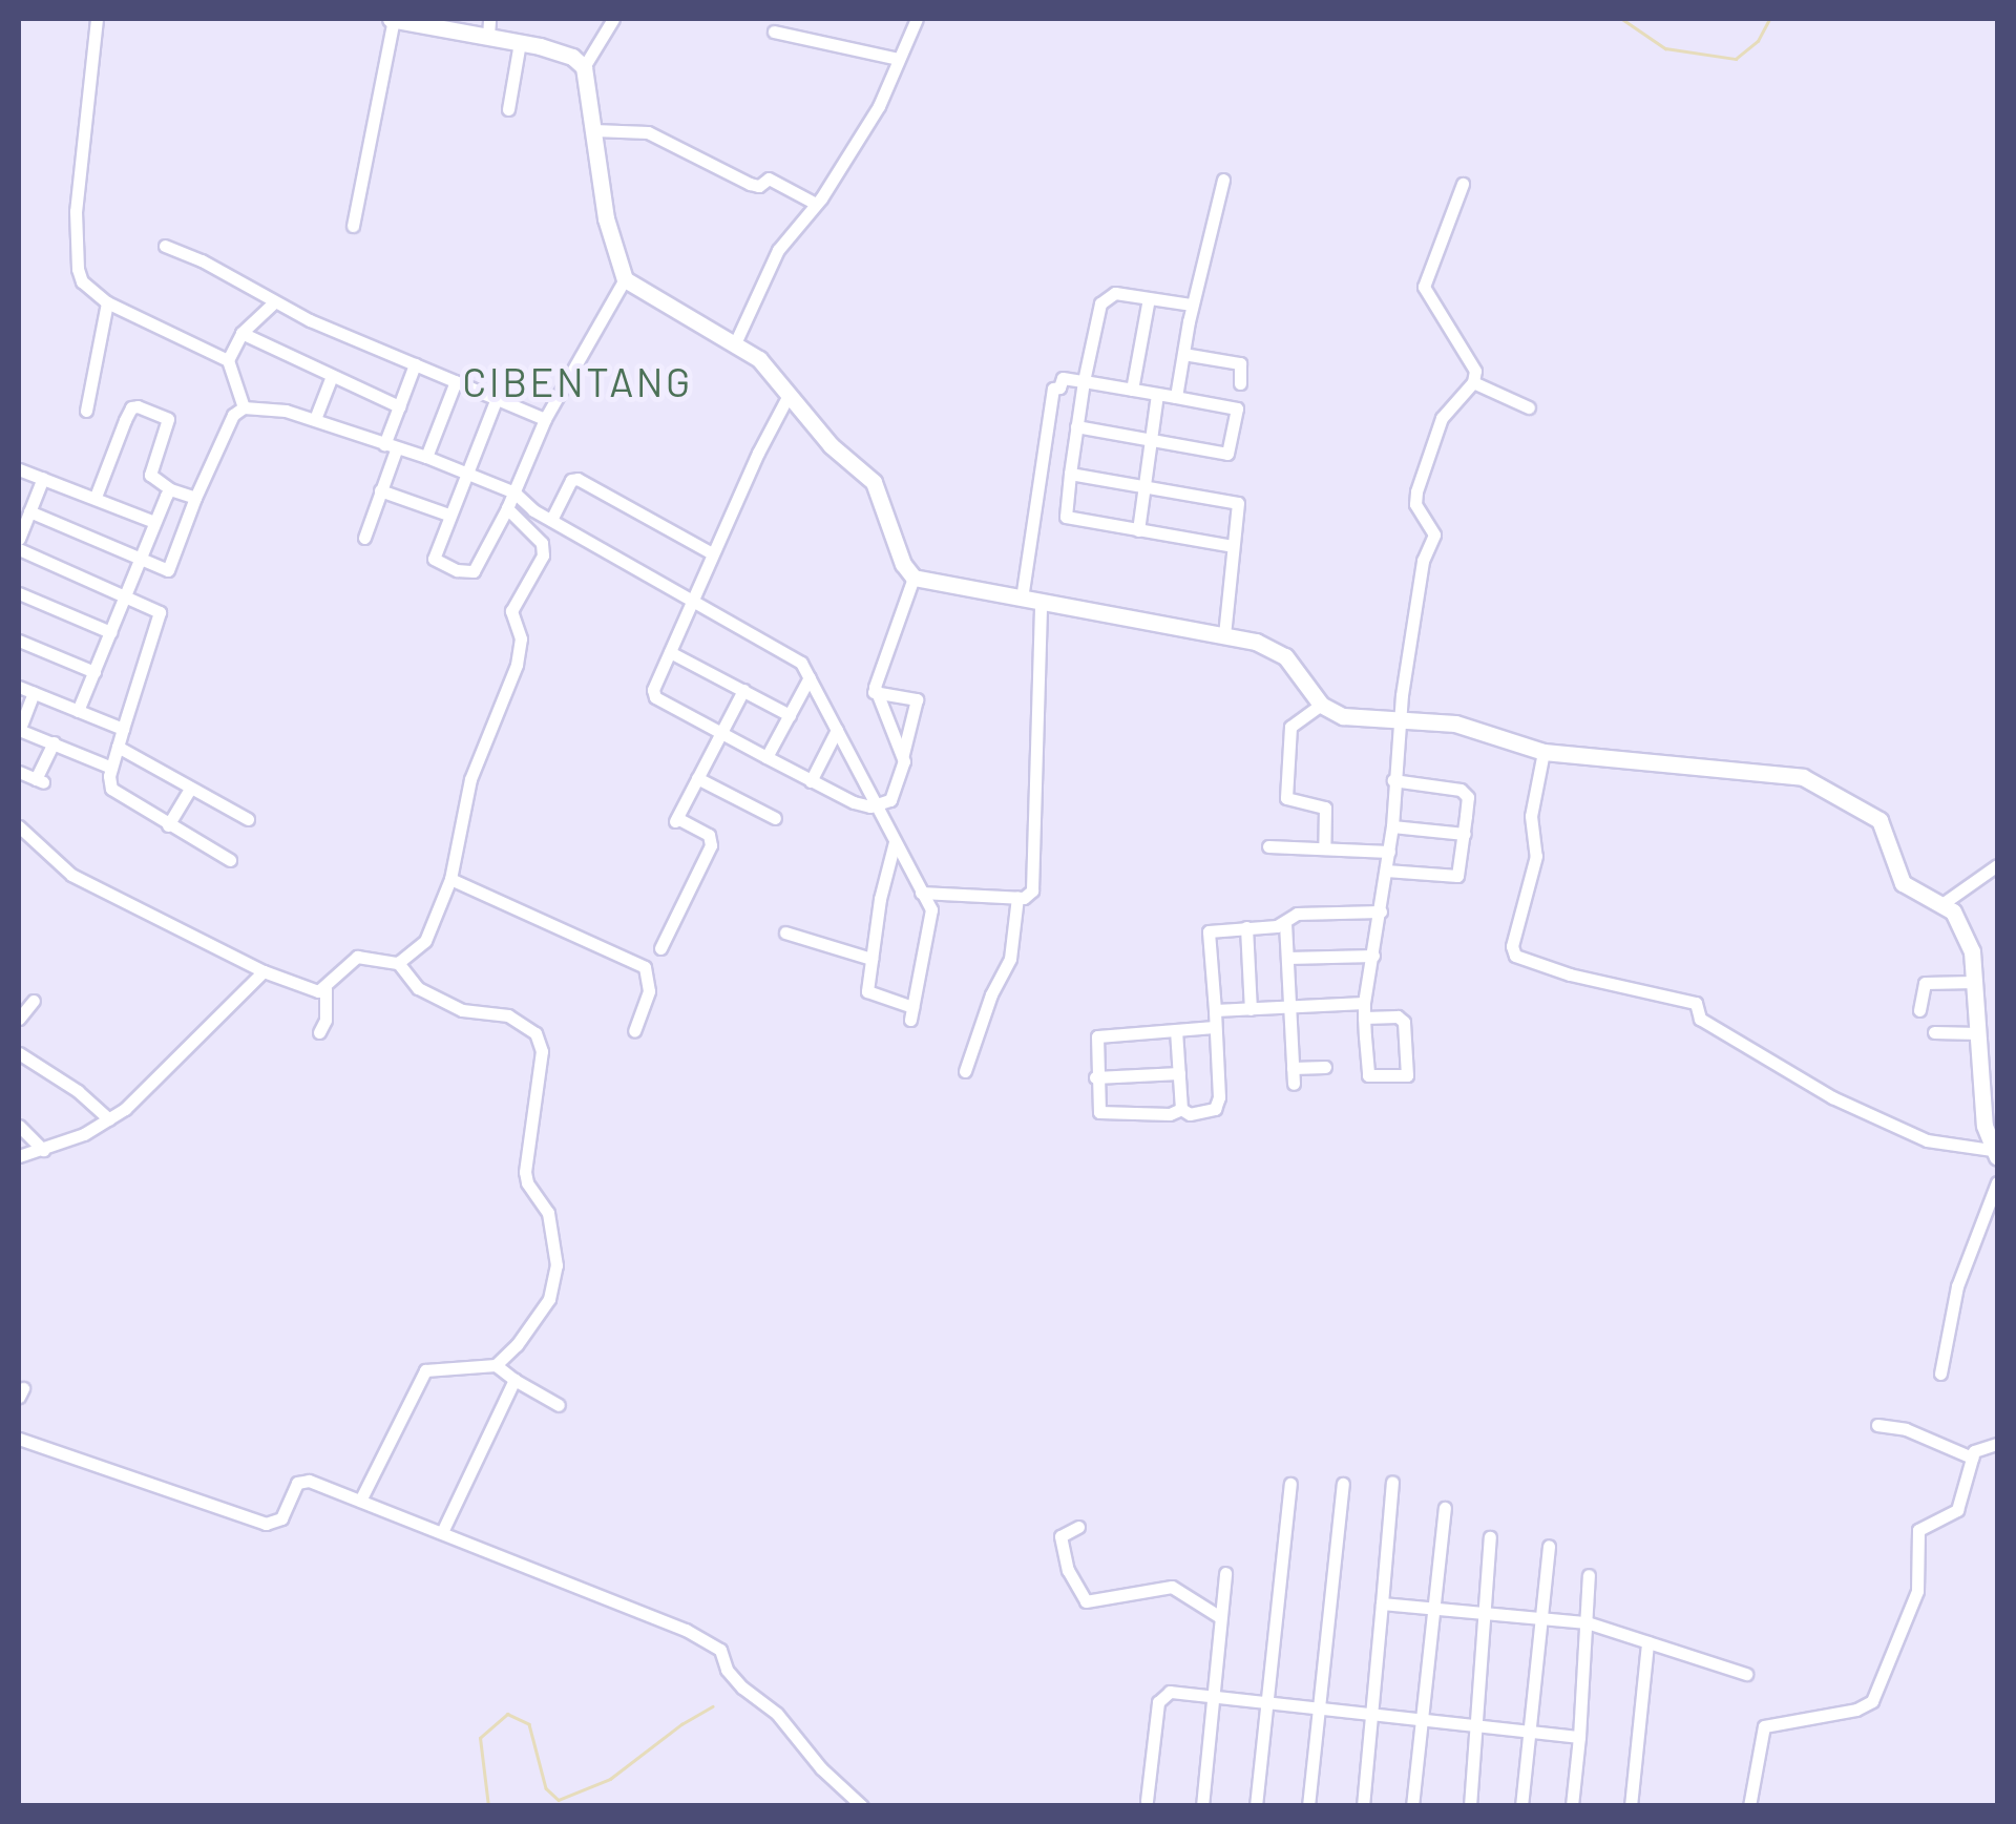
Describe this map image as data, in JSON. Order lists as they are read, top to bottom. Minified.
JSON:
{"districts":["CIBENTANG"]}
